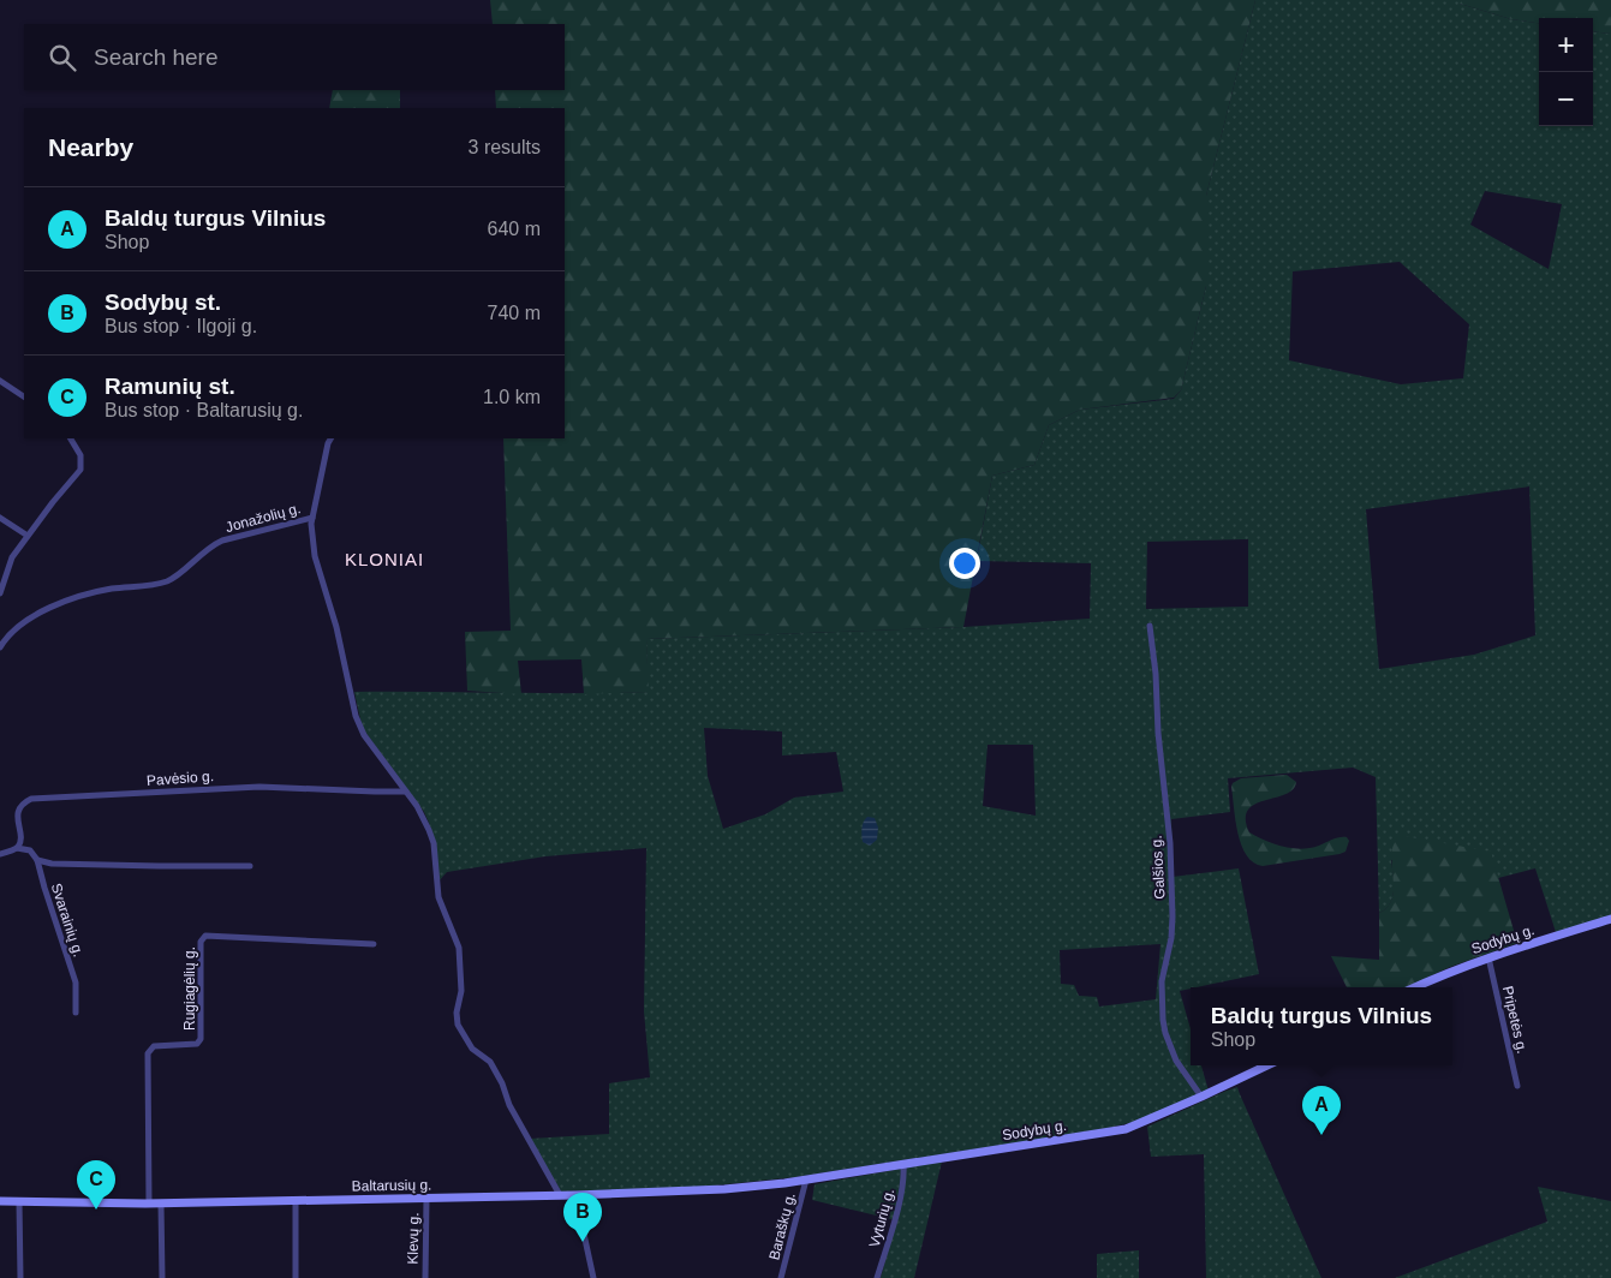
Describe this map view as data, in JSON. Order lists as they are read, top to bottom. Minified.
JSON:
{"streets":{"main road":["Sodybų g.","Baltarusių g."],"street":["Jonažolių g.","Pavėsio g.","Galšios g.","Svarainių g.","Rugiagėlių g.","Pripetės g.","Vyturių g.","Baraškų g.","Klevų g."]},"crossings":[["Galšios g.","Sodybų g."],["Sodybų g.","Pripetės g."],["Sodybų g.","Baltarusių g."],["Sodybų g.","Vyturių g."],["Sodybų g.","Baraškų g."],["Rugiagėlių g.","Baltarusių g."],["Baltarusių g.","Klevų g."]],"districts":["KLONIAI"],"page":{"map_buttons":["+","−"],"search":"Search here","heading":["Nearby","3 results"],"list":[{"mark":"A","name":"Baldų turgus Vilnius","note":"Shop","value":"640 m"},{"mark":"B","name":"Sodybų st.","note":"Bus stop · Ilgoji g.","value":"740 m"},{"mark":"C","name":"Ramunių st.","note":"Bus stop · Baltarusių g.","value":"1.0 km"}],"popup":["Baldų turgus Vilnius","Shop"],"pins":["A","C","B"]}}
